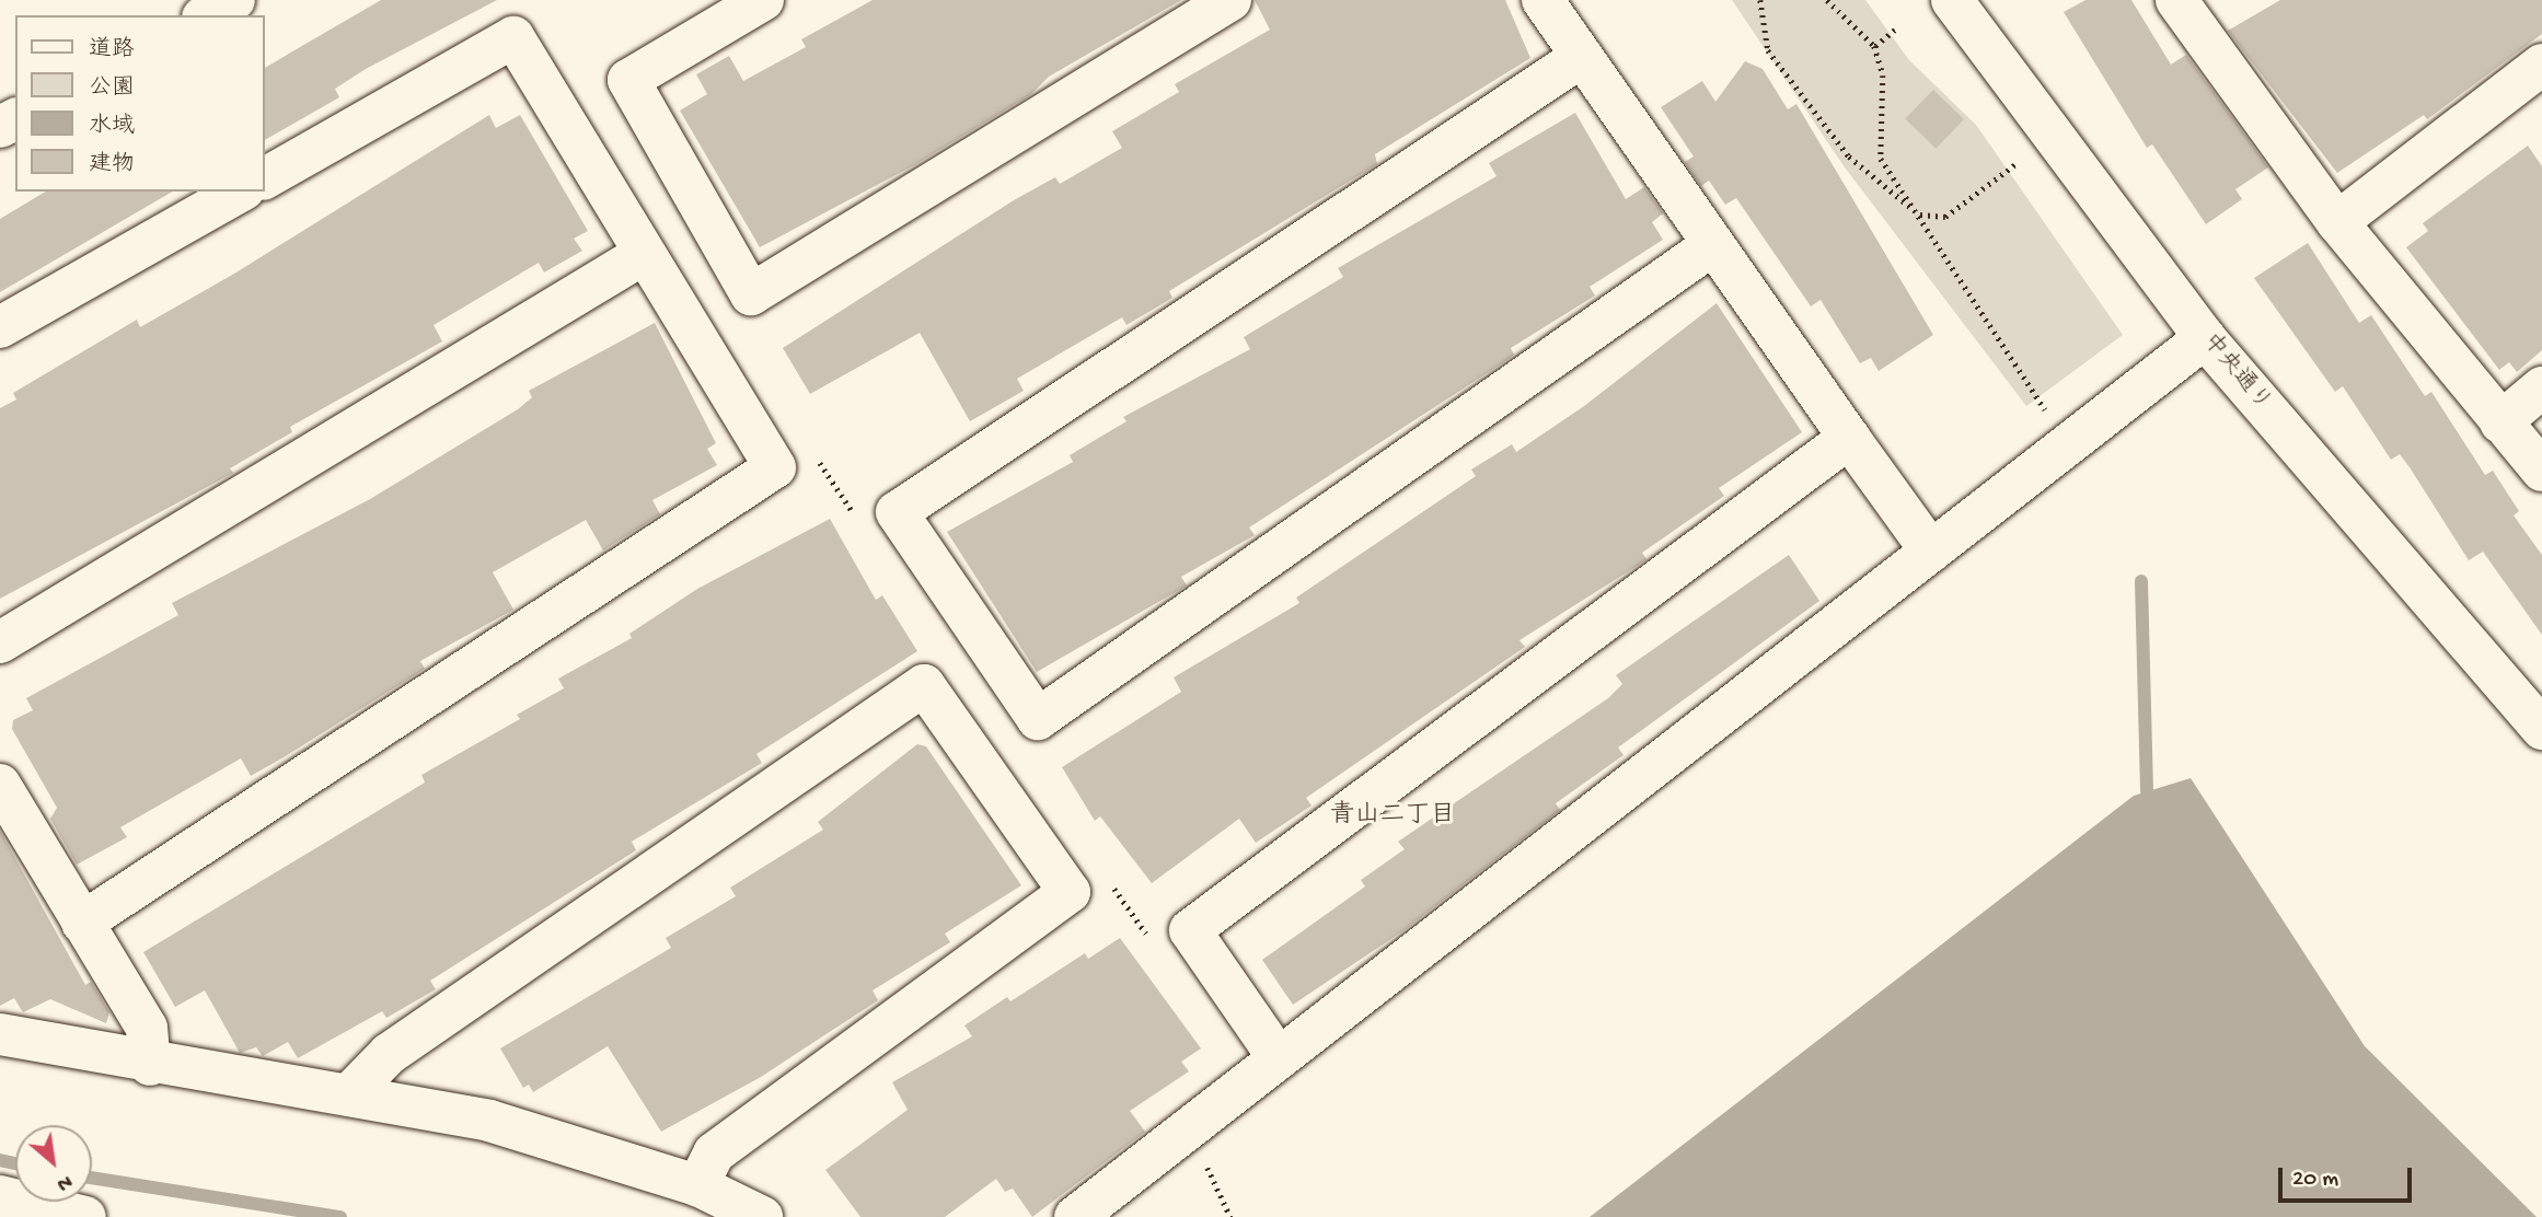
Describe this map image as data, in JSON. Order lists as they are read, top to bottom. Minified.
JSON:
{"streets":{"street":["中央通り"]},"districts":["青山二丁目"],"legend":["道路","公園","水域","建物"],"scale_bar":"20 m","north":"bottom right"}
